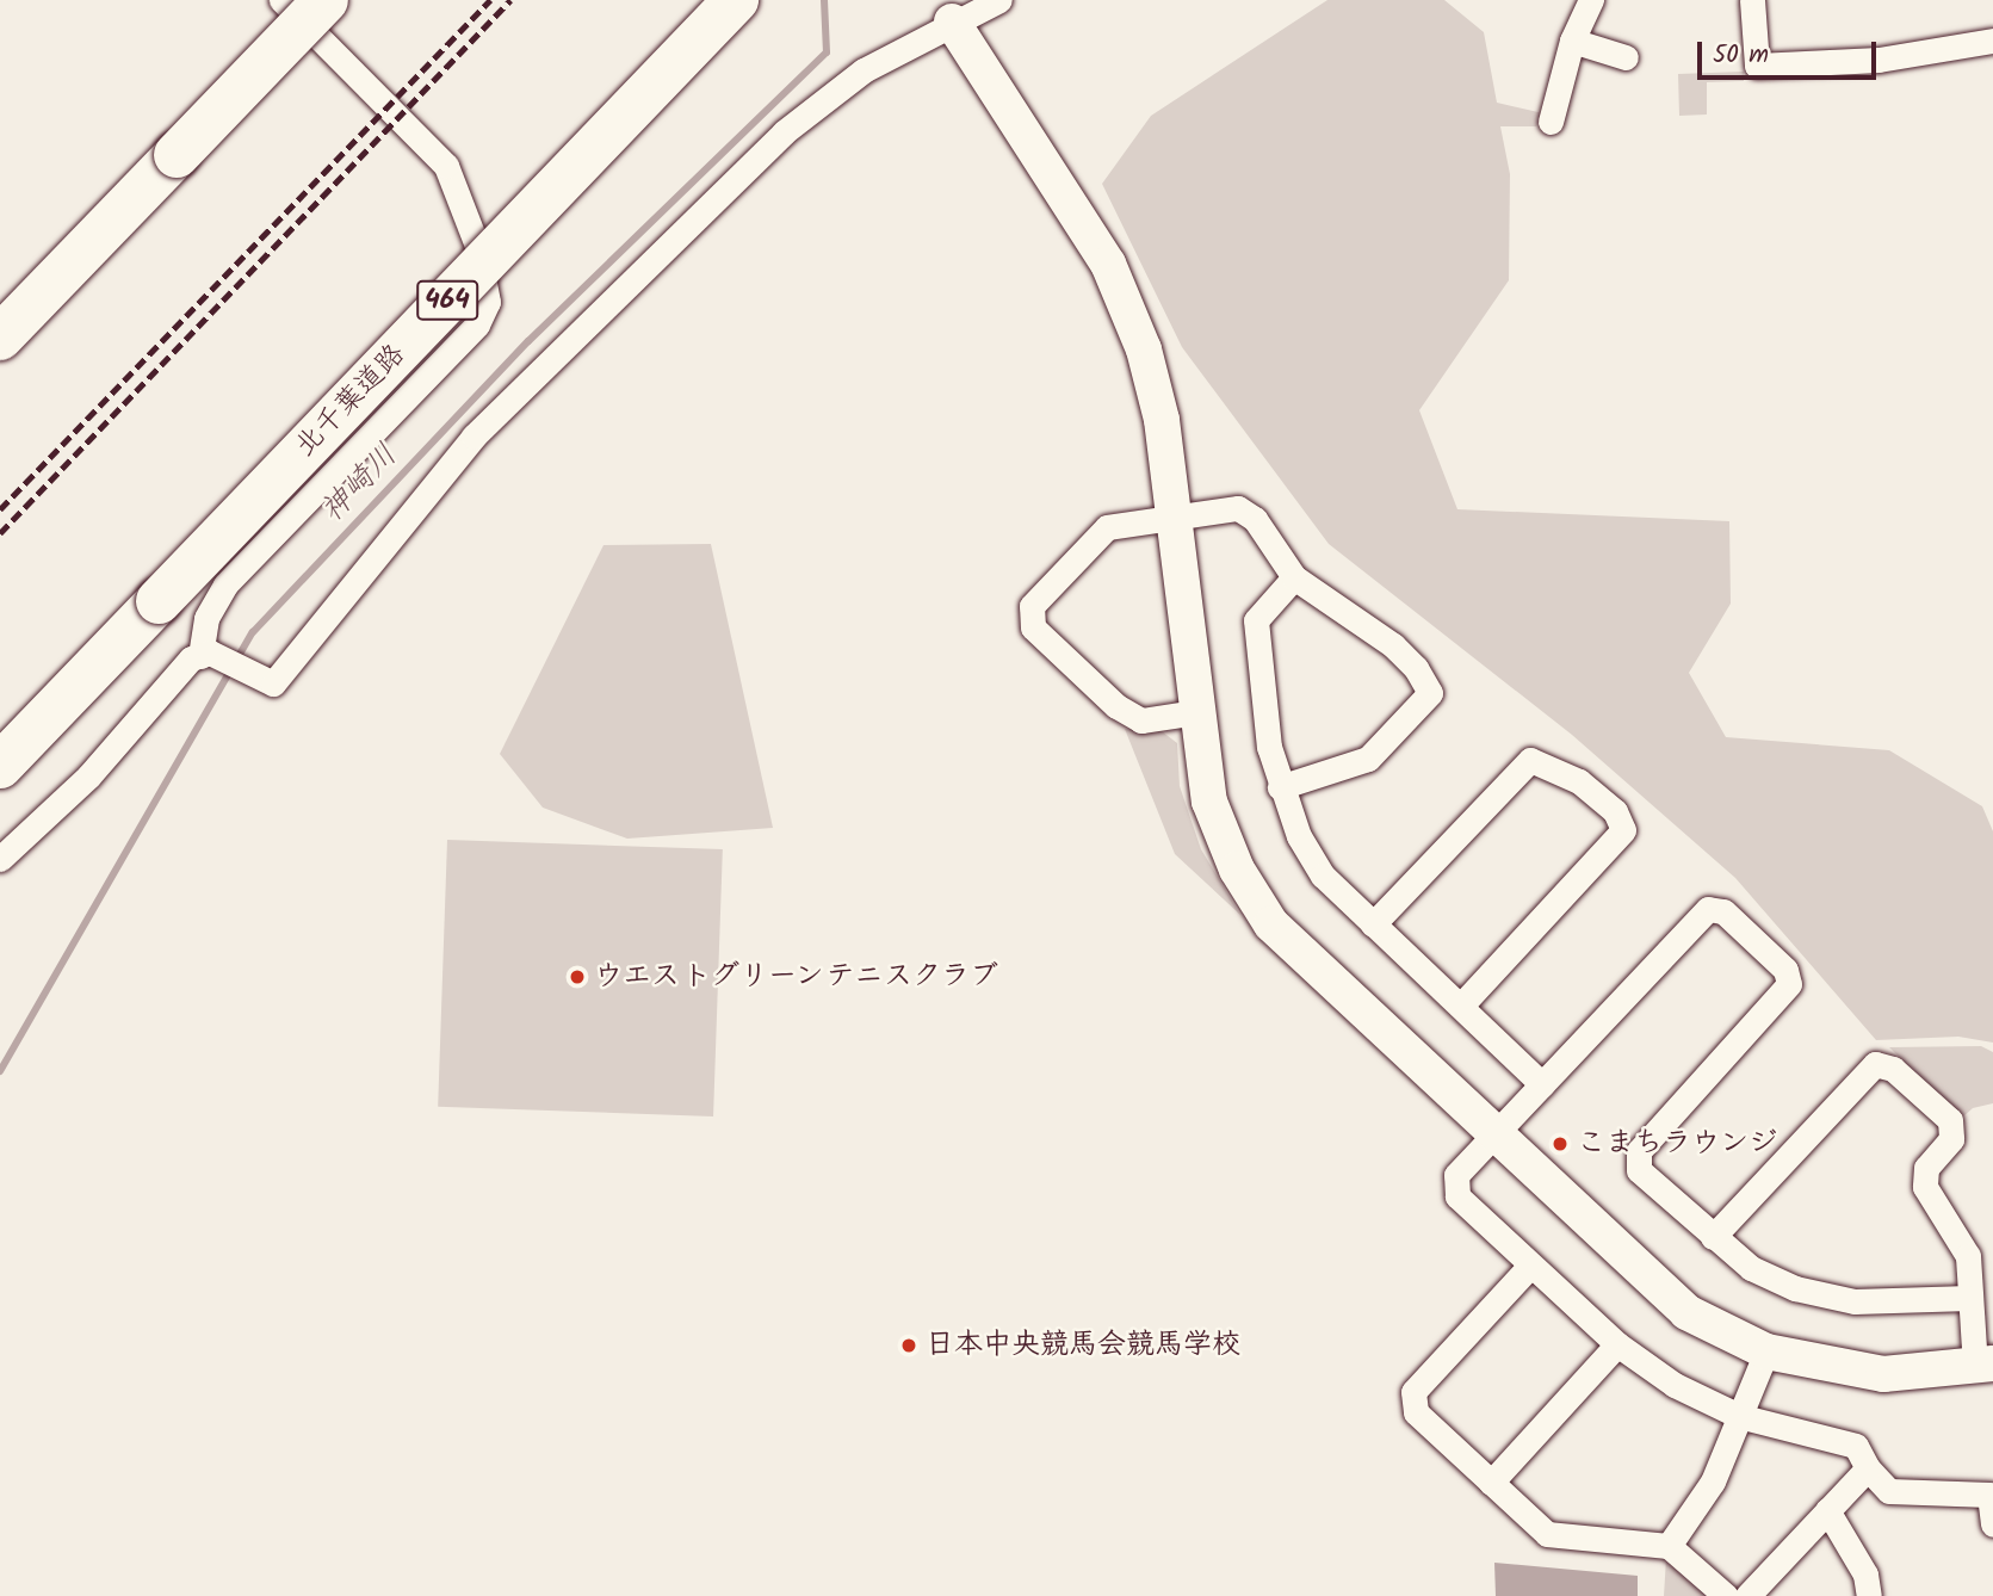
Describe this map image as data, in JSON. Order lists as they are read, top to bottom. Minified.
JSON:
{"streets":{"highway":["464","北千葉道路"]},"water":["神崎川"],"places":["ウエストグリーンテニスクラブ","こまちラウンジ","日本中央競馬会競馬学校"],"scale_bar":"50 m"}
